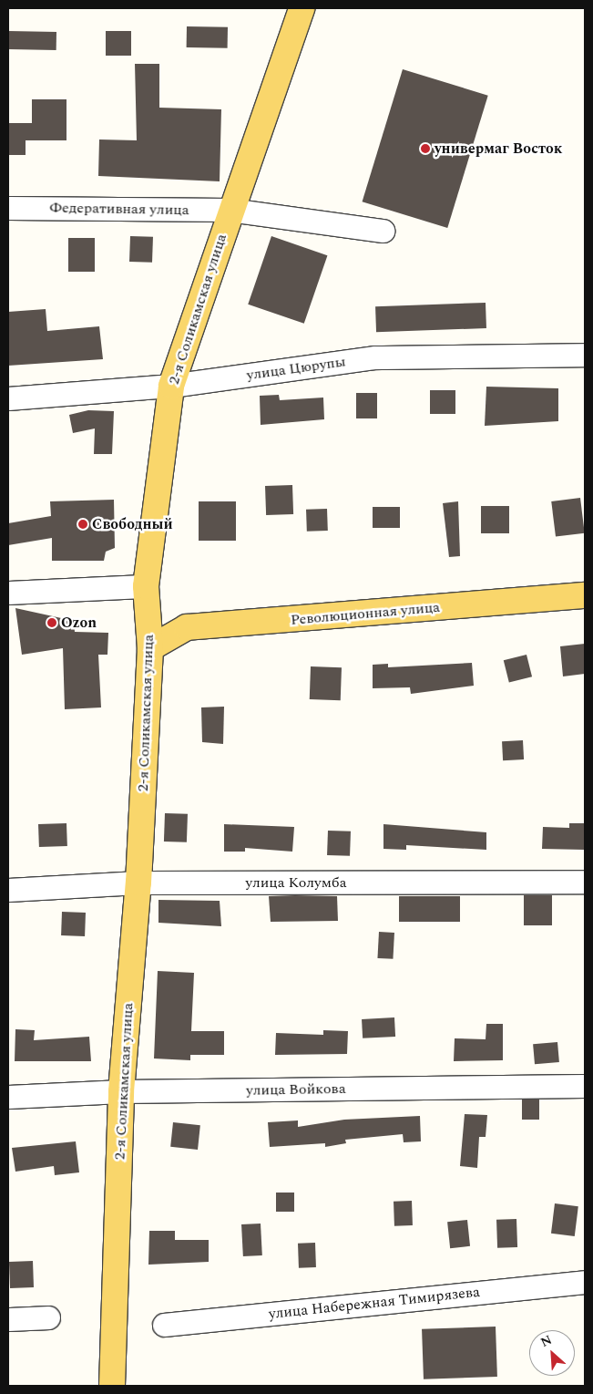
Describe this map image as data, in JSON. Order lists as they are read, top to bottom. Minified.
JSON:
{"streets":{"main road":["2-я Соликамская улица","Революционная улица"],"street":["Федеративная улица","улица Цюрупы","улица Колумба","улица Войкова","улица Набережная Тимирязева"]},"crossings":[["Федеративная улица","2-я Соликамская улица"],["2-я Соликамская улица","улица Цюрупы"],["2-я Соликамская улица","Революционная улица"],["2-я Соликамская улица","улица Колумба"],["2-я Соликамская улица","улица Войкова"]],"places":["универмаг Восток","Свободный","Ozon"],"north":"top left"}
